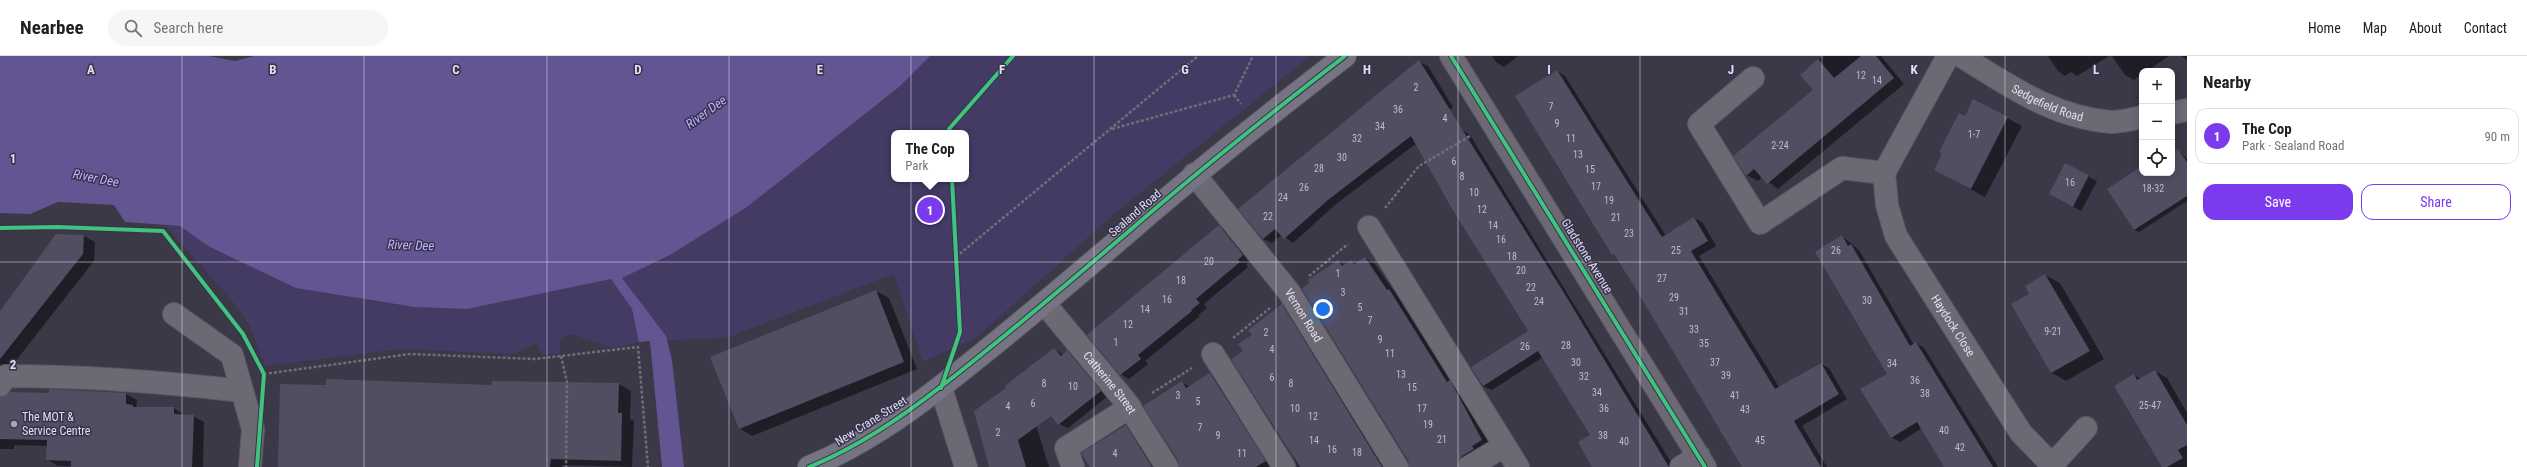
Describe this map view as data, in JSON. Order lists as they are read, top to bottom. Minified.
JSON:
{"streets":{"main road":["Sealand Road","New Crane Street"],"street":["Sedgefield Road","Gladstone Avenue","Vernon Road","Haydock Close","Catherine Street"]},"crossings":[["Sealand Road","Vernon Road"],["Sealand Road","Catherine Street"],["Sealand Road","New Crane Street"]],"water":["River Dee"],"places":["The MOT & Service Centre"],"house_numbers":["12","14","2","7","36","4","9","34","1-7","32","11","2-24","13","30","6","28","15","8","16","17","26","18-32","10","24","19","12","22","21","14","23","16","25","26","18","20","20","1","27","18","22","3","29","16","30","24","5","14","31","7","12","33","9-21","2","9","1","35","28","26","4","11","30","37","34","13","39","32","6","36","8","8","10","15","34","38","3","41","5","6","25-47","4","10","17","36","43","12","19","7","40","2","9","38","21","14","45","40","42","16","18","4","11"],"page":{"header":"Nearbee","search":"Search here","nav":["Home","Map","About","Contact"],"heading":"Nearby","map_buttons":["+","−"],"list":[{"mark":"1","name":"The Cop","note":"Park · Sealand Road","value":"90 m"}],"popup":["The Cop","Park"],"buttons":["Save","Share"],"pins":"1"},"grid":{"columns":["A","B","C","D","E","F","G","H","I","J","K","L"],"rows":["1","2"]}}
